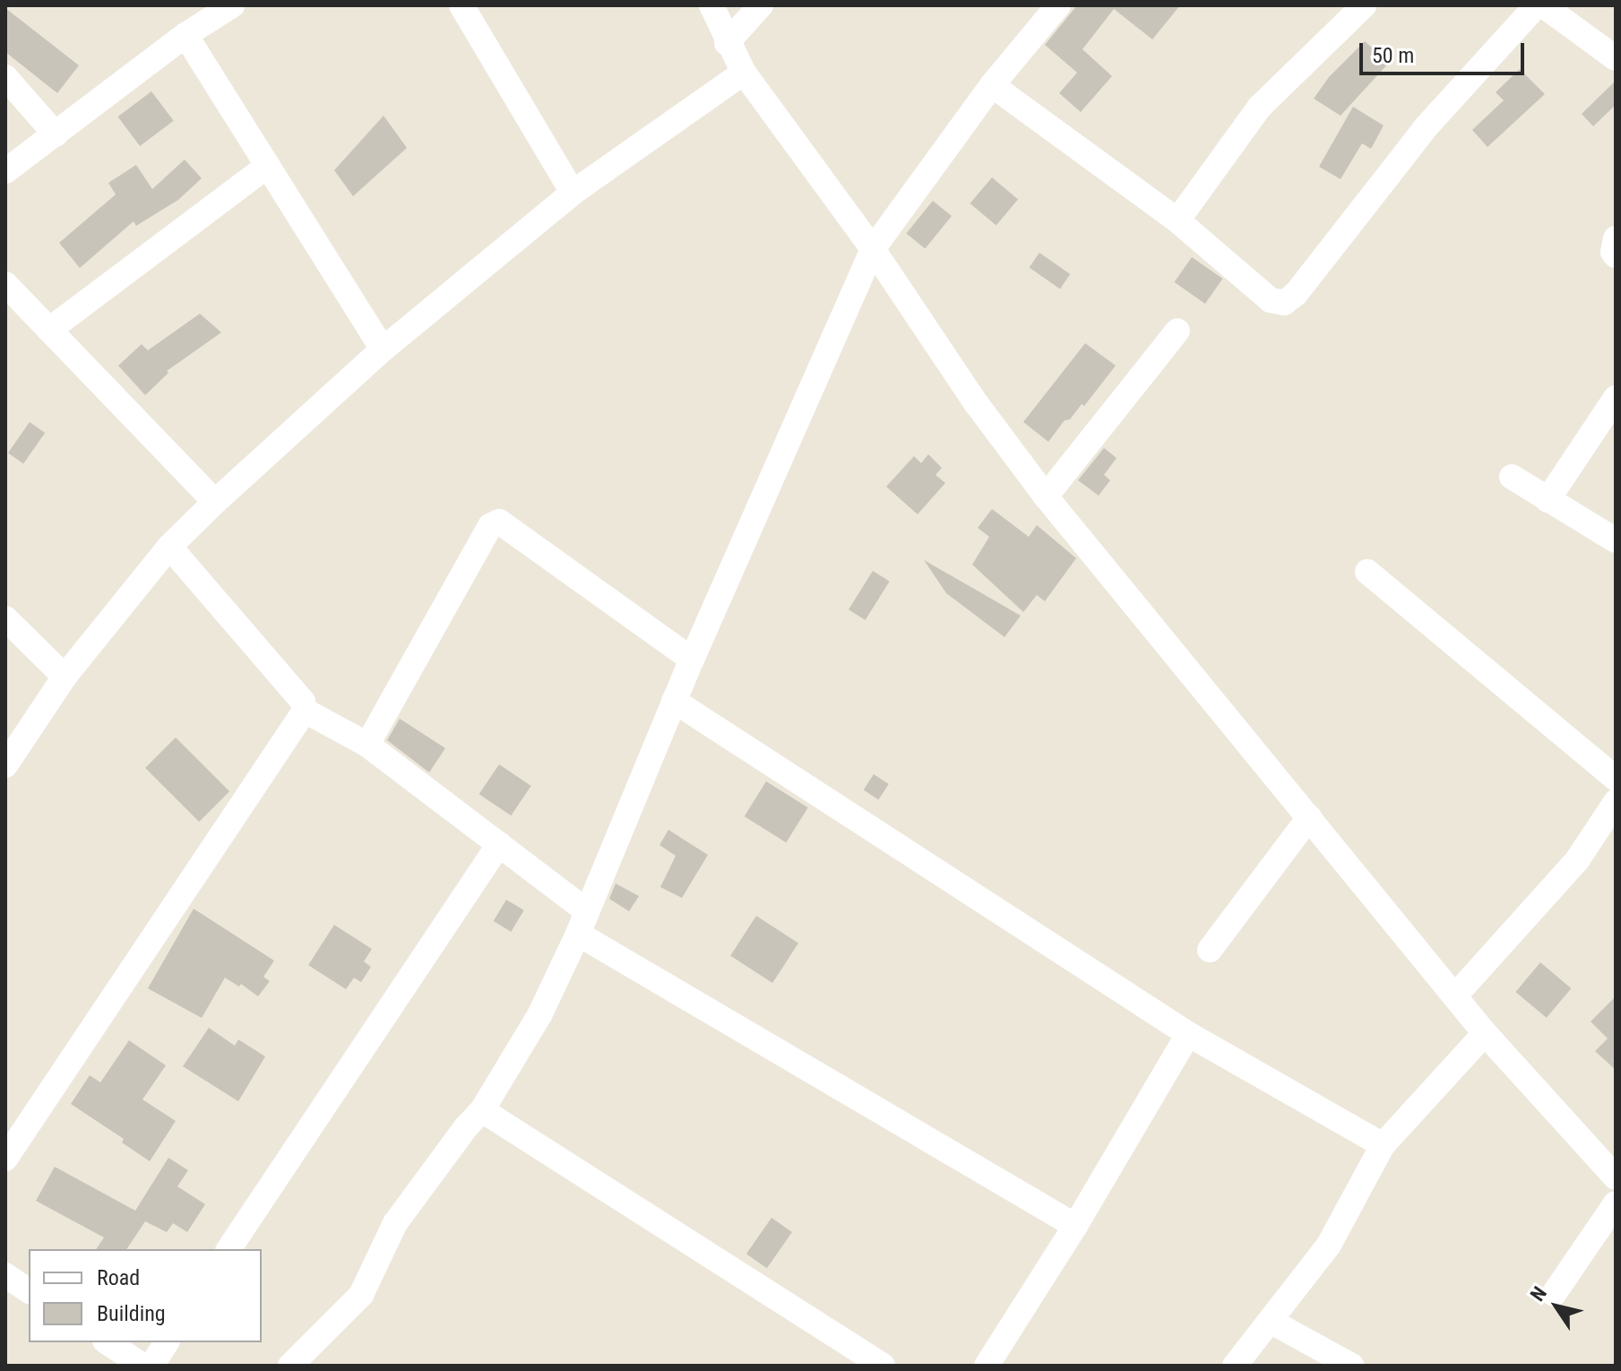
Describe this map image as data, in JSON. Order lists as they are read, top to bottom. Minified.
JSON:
{"legend":["Road","Building"],"scale_bar":"50 m","north":"top left"}
